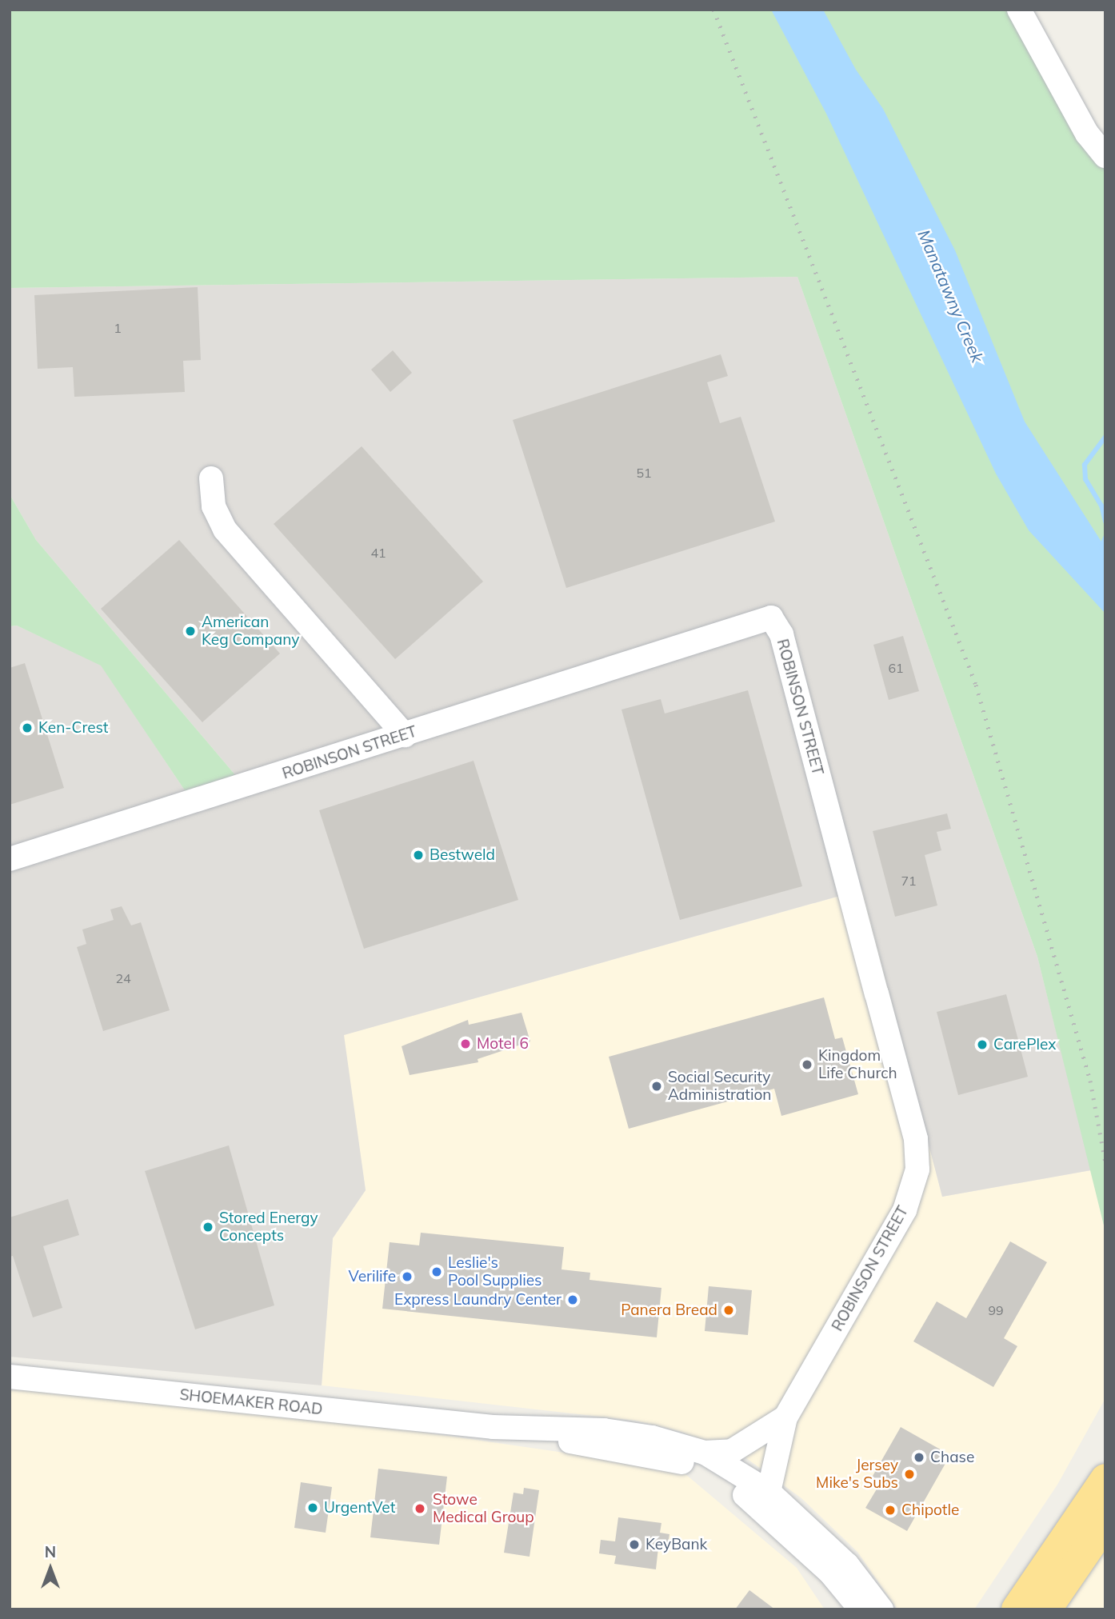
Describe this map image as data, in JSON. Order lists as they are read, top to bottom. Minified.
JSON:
{"streets":{"street":["ROBINSON STREET","SHOEMAKER ROAD"]},"crossings":[["ROBINSON STREET","SHOEMAKER ROAD"]],"water":["Manatawny Creek"],"places":["American Keg Company","Ken-Crest","Bestweld","Motel 6","CarePlex","Kingdom Life Church","Social Security Administration","Stored Energy Concepts","Leslie's Pool Supplies","Verilife","Express Laundry Center","Panera Bread","Chase","Jersey Mike's Subs","UrgentVet","Stowe Medical Group","Chipotle","KeyBank"],"house_numbers":["1","51","41","61","71","24","99"],"north":"top"}
